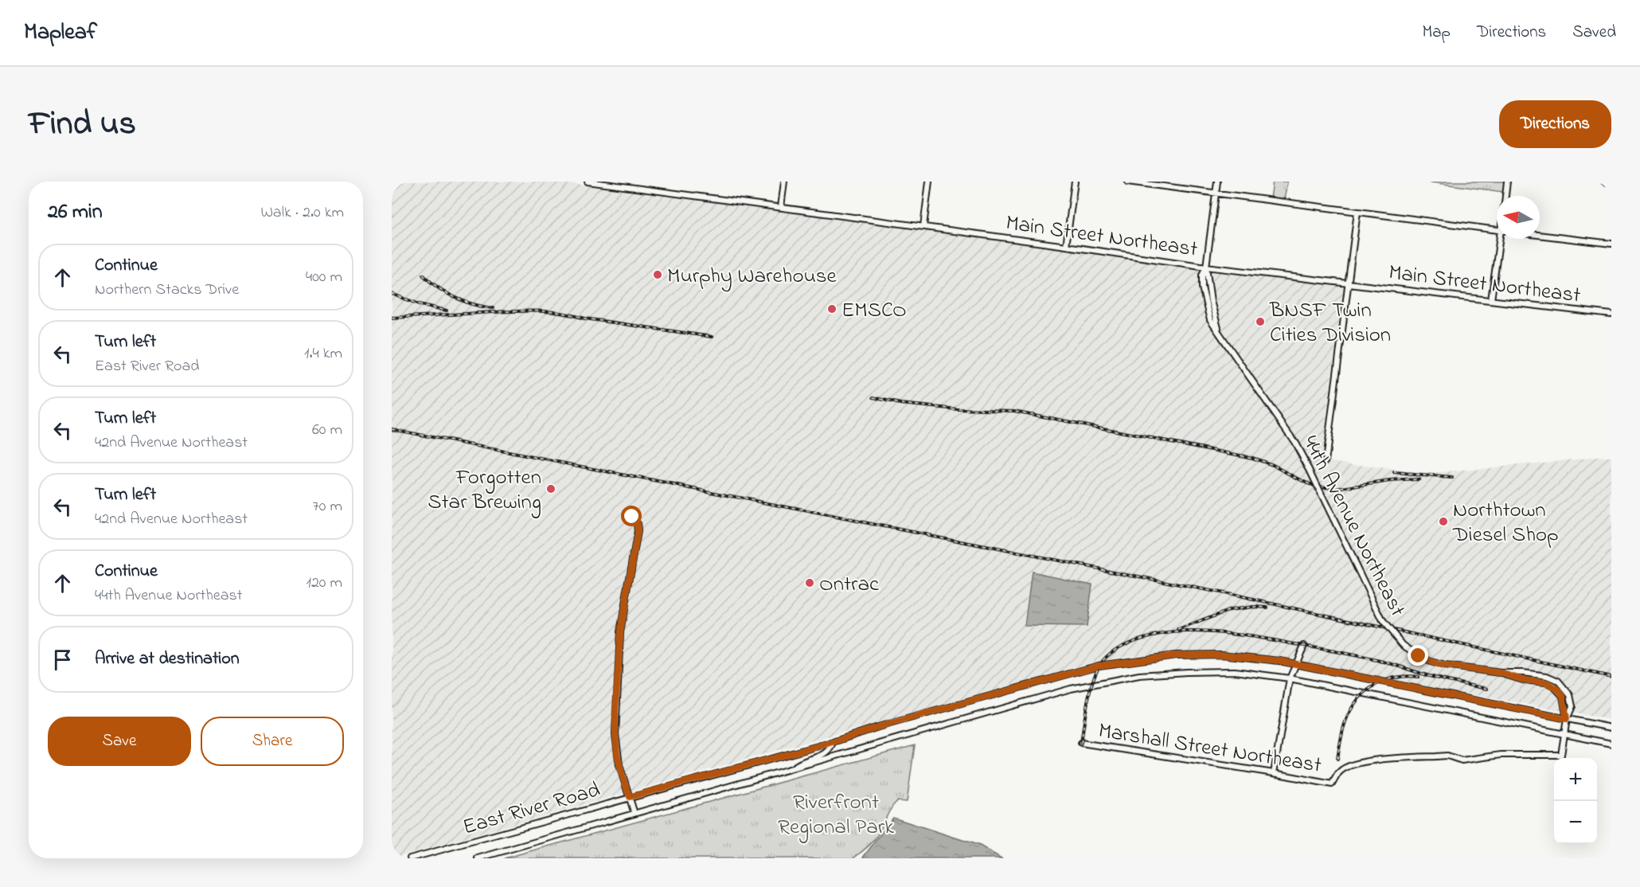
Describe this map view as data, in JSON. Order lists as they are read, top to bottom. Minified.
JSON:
{"streets":{"street":["Main Street Northeast","44th Avenue Northeast","Marshall Street Northeast","East River Road"]},"crossings":[["Main Street Northeast","44th Avenue Northeast"],["44th Avenue Northeast","Marshall Street Northeast"],["44th Avenue Northeast","East River Road"],["Marshall Street Northeast","East River Road"]],"parks":["Riverfront Regional Park"],"places":["Murphy Warehouse","EMSCO","BNSF Twin Cities Division","Forgotten Star Brewing","Northtown Diesel Shop","Ontrac"],"north":"left","page":{"header":"Mapleaf","nav":["Map","Directions","Saved"],"title":"Find us","buttons":["Directions",["Save","Share"]],"heading":["26 min","Walk · 2.0 km"],"list":[["Continue","Northern Stacks Drive","400 m"],["Turn left","East River Road","1.4 km"],["Turn left","42nd Avenue Northeast","60 m"],["Turn left","42nd Avenue Northeast","70 m"],["Continue","44th Avenue Northeast","120 m"],"Arrive at destination"],"map_buttons":["+","−"]}}
